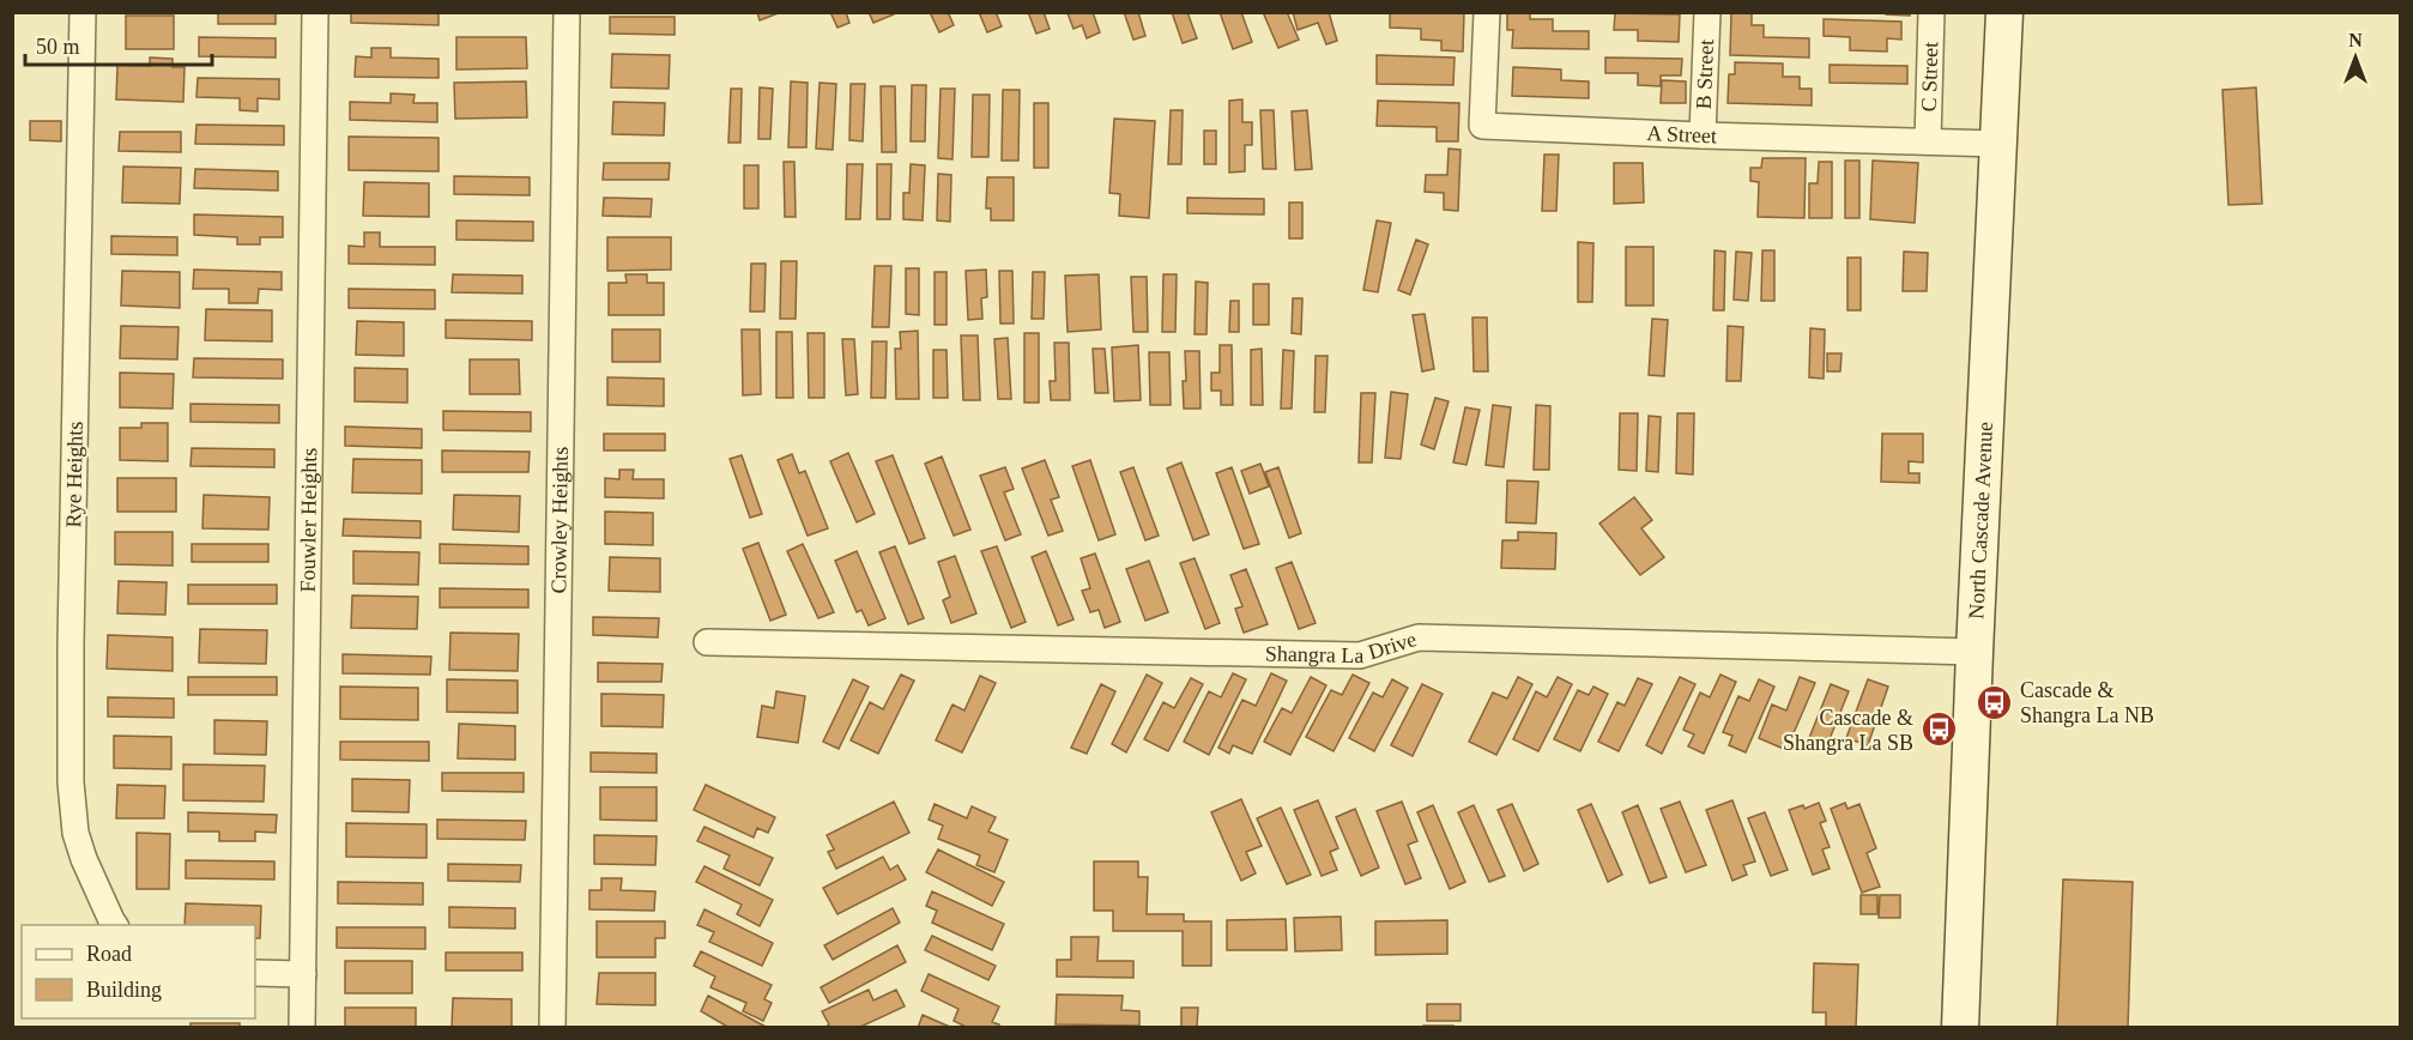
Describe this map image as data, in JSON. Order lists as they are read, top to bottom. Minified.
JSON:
{"streets":{"street":["B Street","C Street","A Street","Rye Heights","Fouwler Heights","Crowley Heights","North Cascade Avenue","Shangra La Drive"]},"crossings":[["B Street","A Street"],["C Street","A Street"],["A Street","North Cascade Avenue"],["North Cascade Avenue","Shangra La Drive"]],"places":{"bus stop":["Cascade & Shangra La NB","Cascade & Shangra La SB"]},"legend":["Road","Building"],"scale_bar":"50 m","north":"top"}
